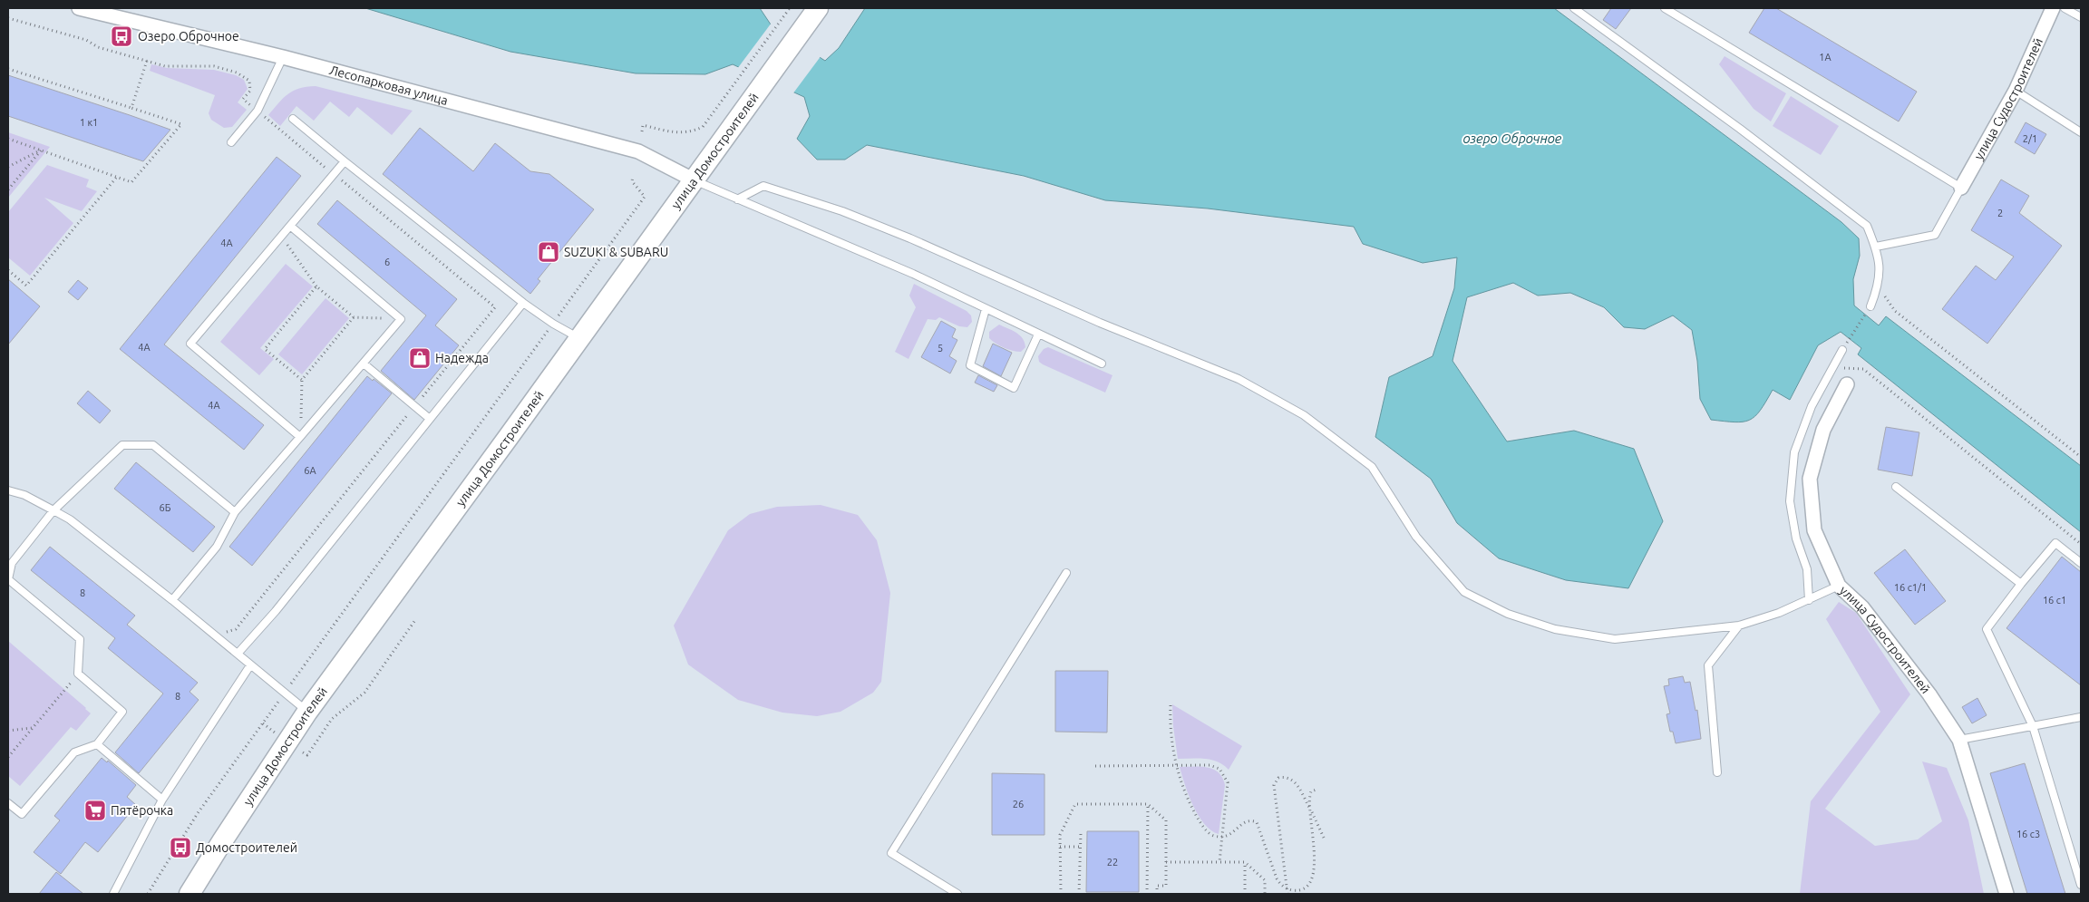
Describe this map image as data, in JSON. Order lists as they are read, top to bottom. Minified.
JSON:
{"streets":{"main road":["улица Домостроителей"],"street":["Лесопарковая улица","улица Судостроителей"]},"crossings":[["Лесопарковая улица","улица Домостроителей"]],"water":["озеро Оброчное"],"places":{"bus stop":["Озеро Оброчное","Домостроителей"],"shop":["SUZUKI & SUBARU","Надежда"],"supermarket":["Пятёрочка"]},"house_numbers":["1А","1 к1","2/1","2","4А","6","4А","5","4А","6А","6Б","16 с1/1","8","16 с1","8","26","16 с3","22"]}
